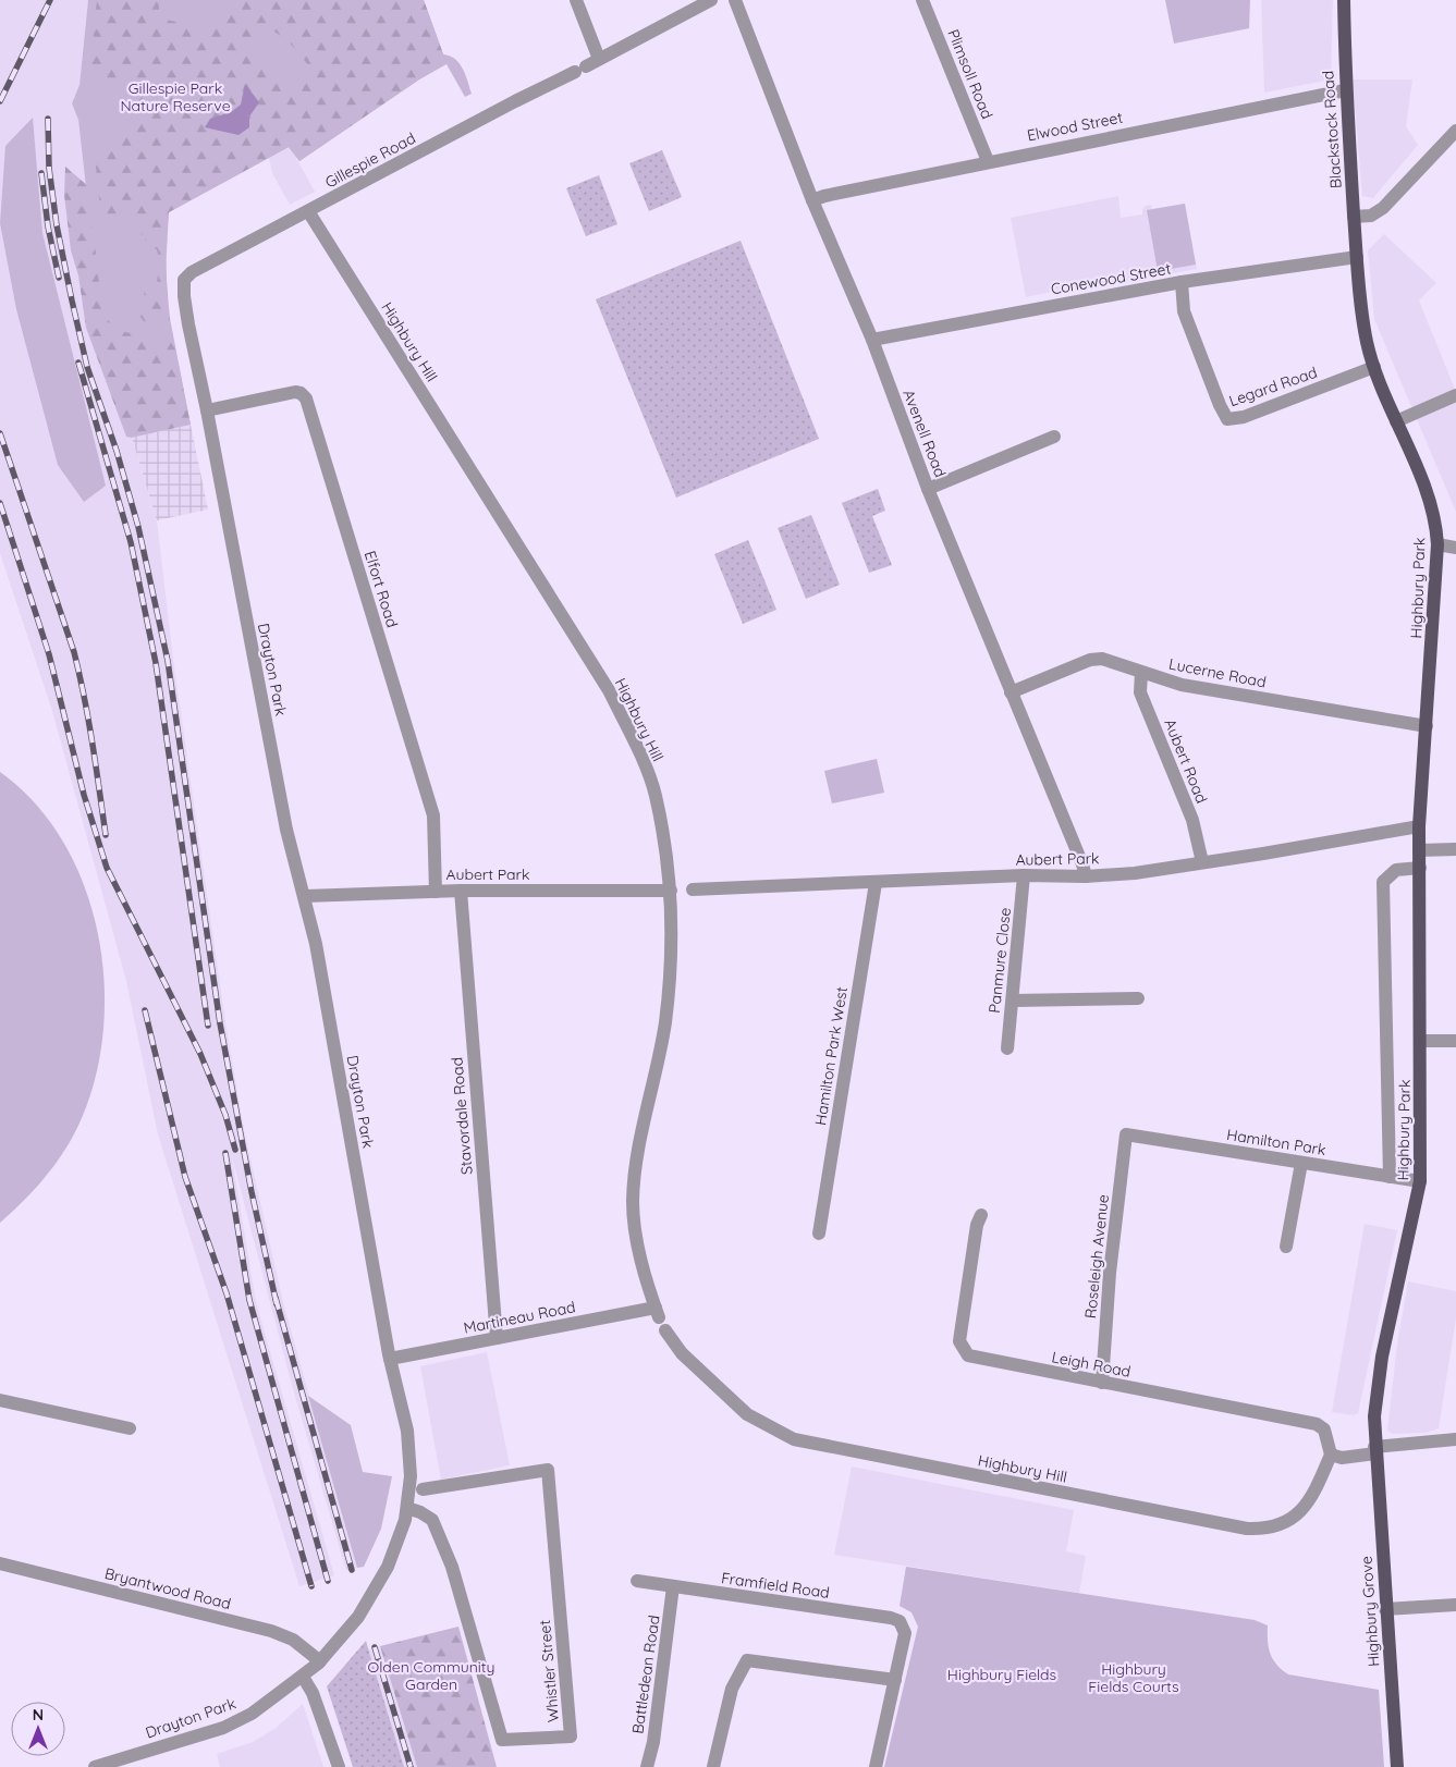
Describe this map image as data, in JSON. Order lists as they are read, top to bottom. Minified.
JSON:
{"streets":{"main road":["Blackstock Road","Highbury Park","Highbury Grove"],"street":["Plimsoll Road","Elwood Street","Gillespie Road","Conewood Street","Highbury Hill","Legard Road","Avenell Road","Elfort Road","Drayton Park","Lucerne Road","Aubert Road","Aubert Park","Panmure Close","Hamilton Park West","Stavordale Road","Hamilton Park","Roseleigh Avenue","Martineau Road","Leigh Road","Framfield Road","Bryantwood Road","Whistler Street","Battledean Road"]},"crossings":[["Plimsoll Road","Elwood Street"],["Elwood Street","Blackstock Road"],["Elwood Street","Avenell Road"],["Blackstock Road","Conewood Street"],["Blackstock Road","Highbury Park"],["Gillespie Road","Highbury Hill"],["Gillespie Road","Drayton Park"],["Conewood Street","Legard Road"],["Conewood Street","Avenell Road"],["Conewood Street","Highbury Park"],["Highbury Hill","Aubert Park"],["Highbury Hill","Martineau Road"],["Highbury Hill","Leigh Road"],["Legard Road","Highbury Park"],["Avenell Road","Lucerne Road"],["Avenell Road","Aubert Park"],["Highbury Park","Lucerne Road"],["Highbury Park","Aubert Park"],["Highbury Park","Hamilton Park"],["Highbury Park","Highbury Grove"],["Elfort Road","Drayton Park"],["Elfort Road","Aubert Park"],["Drayton Park","Aubert Park"],["Drayton Park","Martineau Road"],["Drayton Park","Bryantwood Road"],["Drayton Park","Whistler Street"],["Lucerne Road","Aubert Road"],["Aubert Road","Aubert Park"],["Aubert Park","Panmure Close"],["Aubert Park","Hamilton Park West"],["Aubert Park","Stavordale Road"],["Stavordale Road","Martineau Road"],["Hamilton Park","Roseleigh Avenue"],["Roseleigh Avenue","Leigh Road"],["Framfield Road","Battledean Road"]],"parks":["Gillespie Park Nature Reserve","Olden Community Garden","Highbury Fields Courts","Highbury Fields"],"north":"top"}
